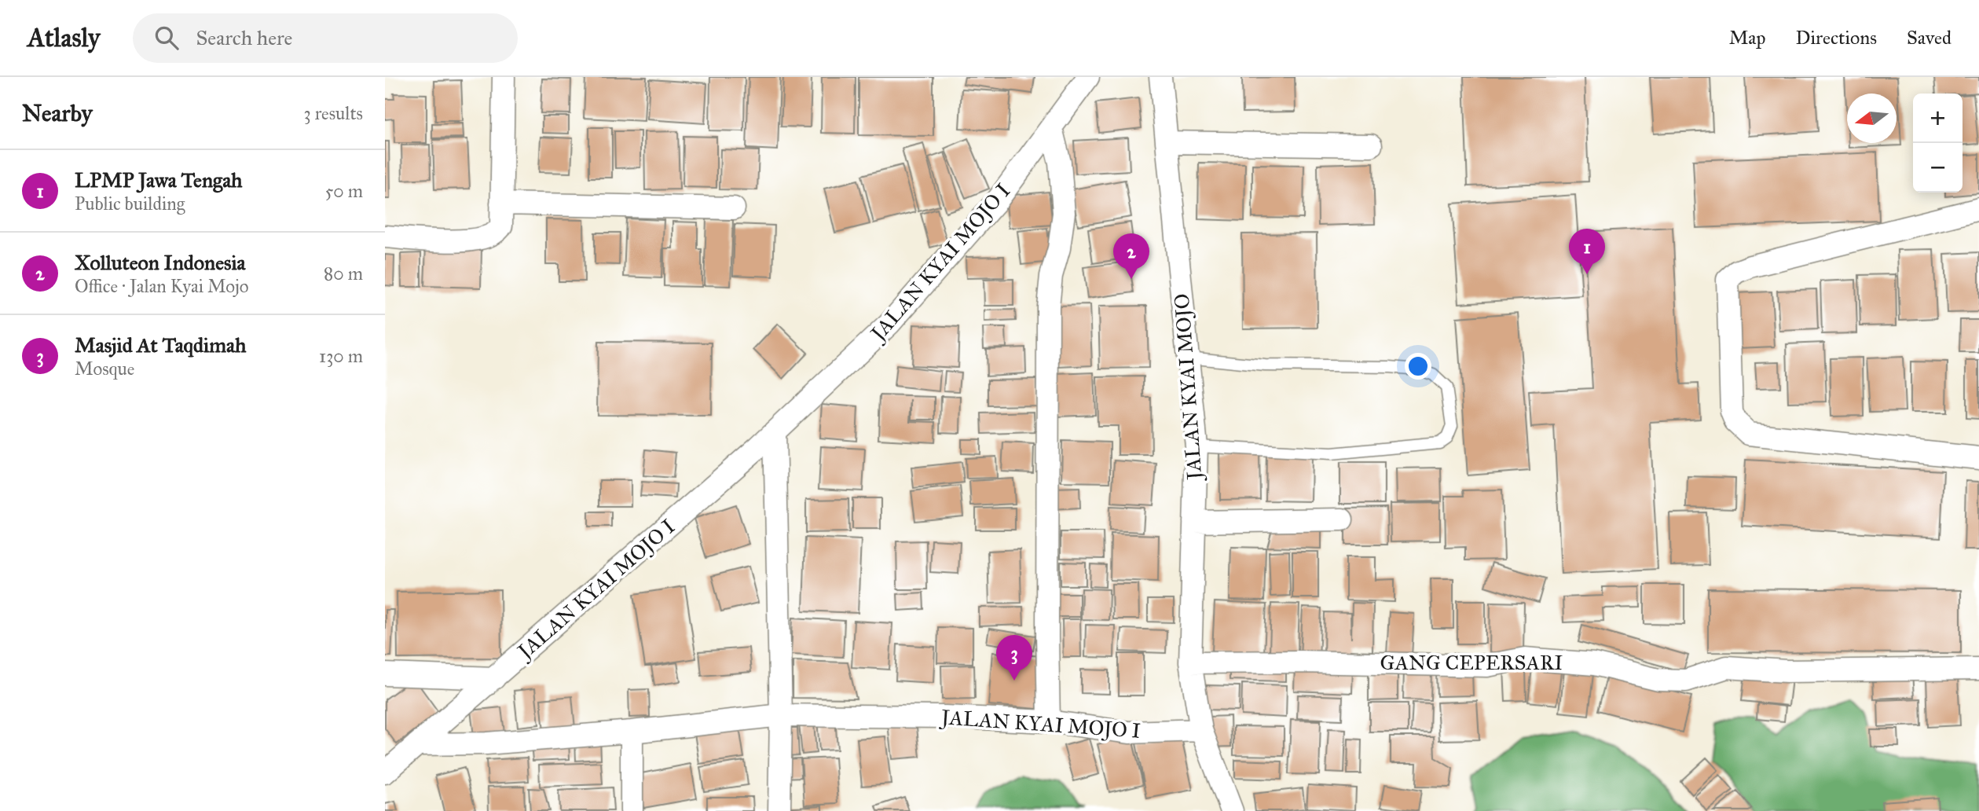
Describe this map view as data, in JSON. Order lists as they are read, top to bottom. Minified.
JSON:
{"streets":{"street":["JALAN KYAI MOJO I","JALAN KYAI MOJO","GANG CEPERSARI"]},"crossings":[["JALAN KYAI MOJO I","JALAN KYAI MOJO"],["JALAN KYAI MOJO","GANG CEPERSARI"]],"north":"left","page":{"header":"Atlasly","search":"Search here","nav":["Map","Directions","Saved"],"heading":["Nearby","3 results"],"map_buttons":["+","−"],"list":[{"mark":"1","name":"LPMP Jawa Tengah","note":"Public building","value":"50 m"},{"mark":"2","name":"Xolluteon Indonesia","note":"Office · Jalan Kyai Mojo","value":"80 m"},{"mark":"3","name":"Masjid At Taqdimah","note":"Mosque","value":"130 m"}],"pins":["1","2","3"]}}
